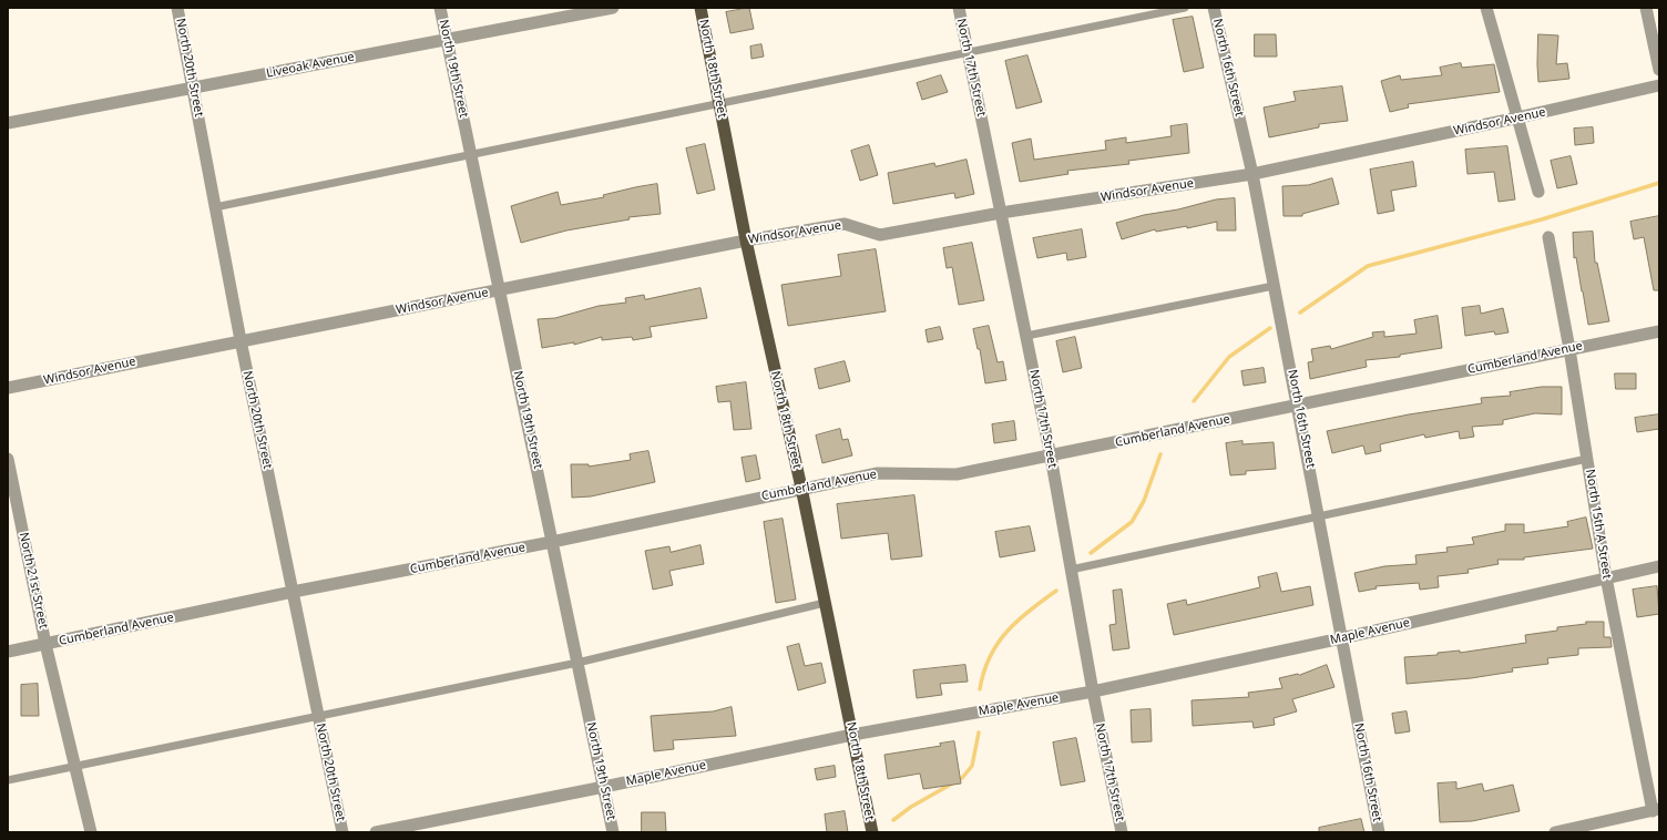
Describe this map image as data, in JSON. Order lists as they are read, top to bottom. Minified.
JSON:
{"streets":{"main road":["North 18th Street"],"street":["Liveoak Avenue","North 20th Street","North 17th Street","North 16th Street","North 19th Street","Windsor Avenue","Cumberland Avenue","North 15th A Street","North 21st Street","Maple Avenue"]},"crossings":[["Liveoak Avenue","North 20th Street"],["Liveoak Avenue","North 19th Street"],["North 20th Street","Windsor Avenue"],["North 20th Street","Cumberland Avenue"],["North 17th Street","Windsor Avenue"],["North 17th Street","Cumberland Avenue"],["North 17th Street","Maple Avenue"],["North 16th Street","Windsor Avenue"],["North 16th Street","Cumberland Avenue"],["North 16th Street","Maple Avenue"],["North 19th Street","Windsor Avenue"],["North 19th Street","Cumberland Avenue"],["North 19th Street","Maple Avenue"],["North 18th Street","Windsor Avenue"],["North 18th Street","Cumberland Avenue"],["North 18th Street","Maple Avenue"],["Cumberland Avenue","North 15th A Street"],["Cumberland Avenue","North 21st Street"],["North 15th A Street","Maple Avenue"]]}
